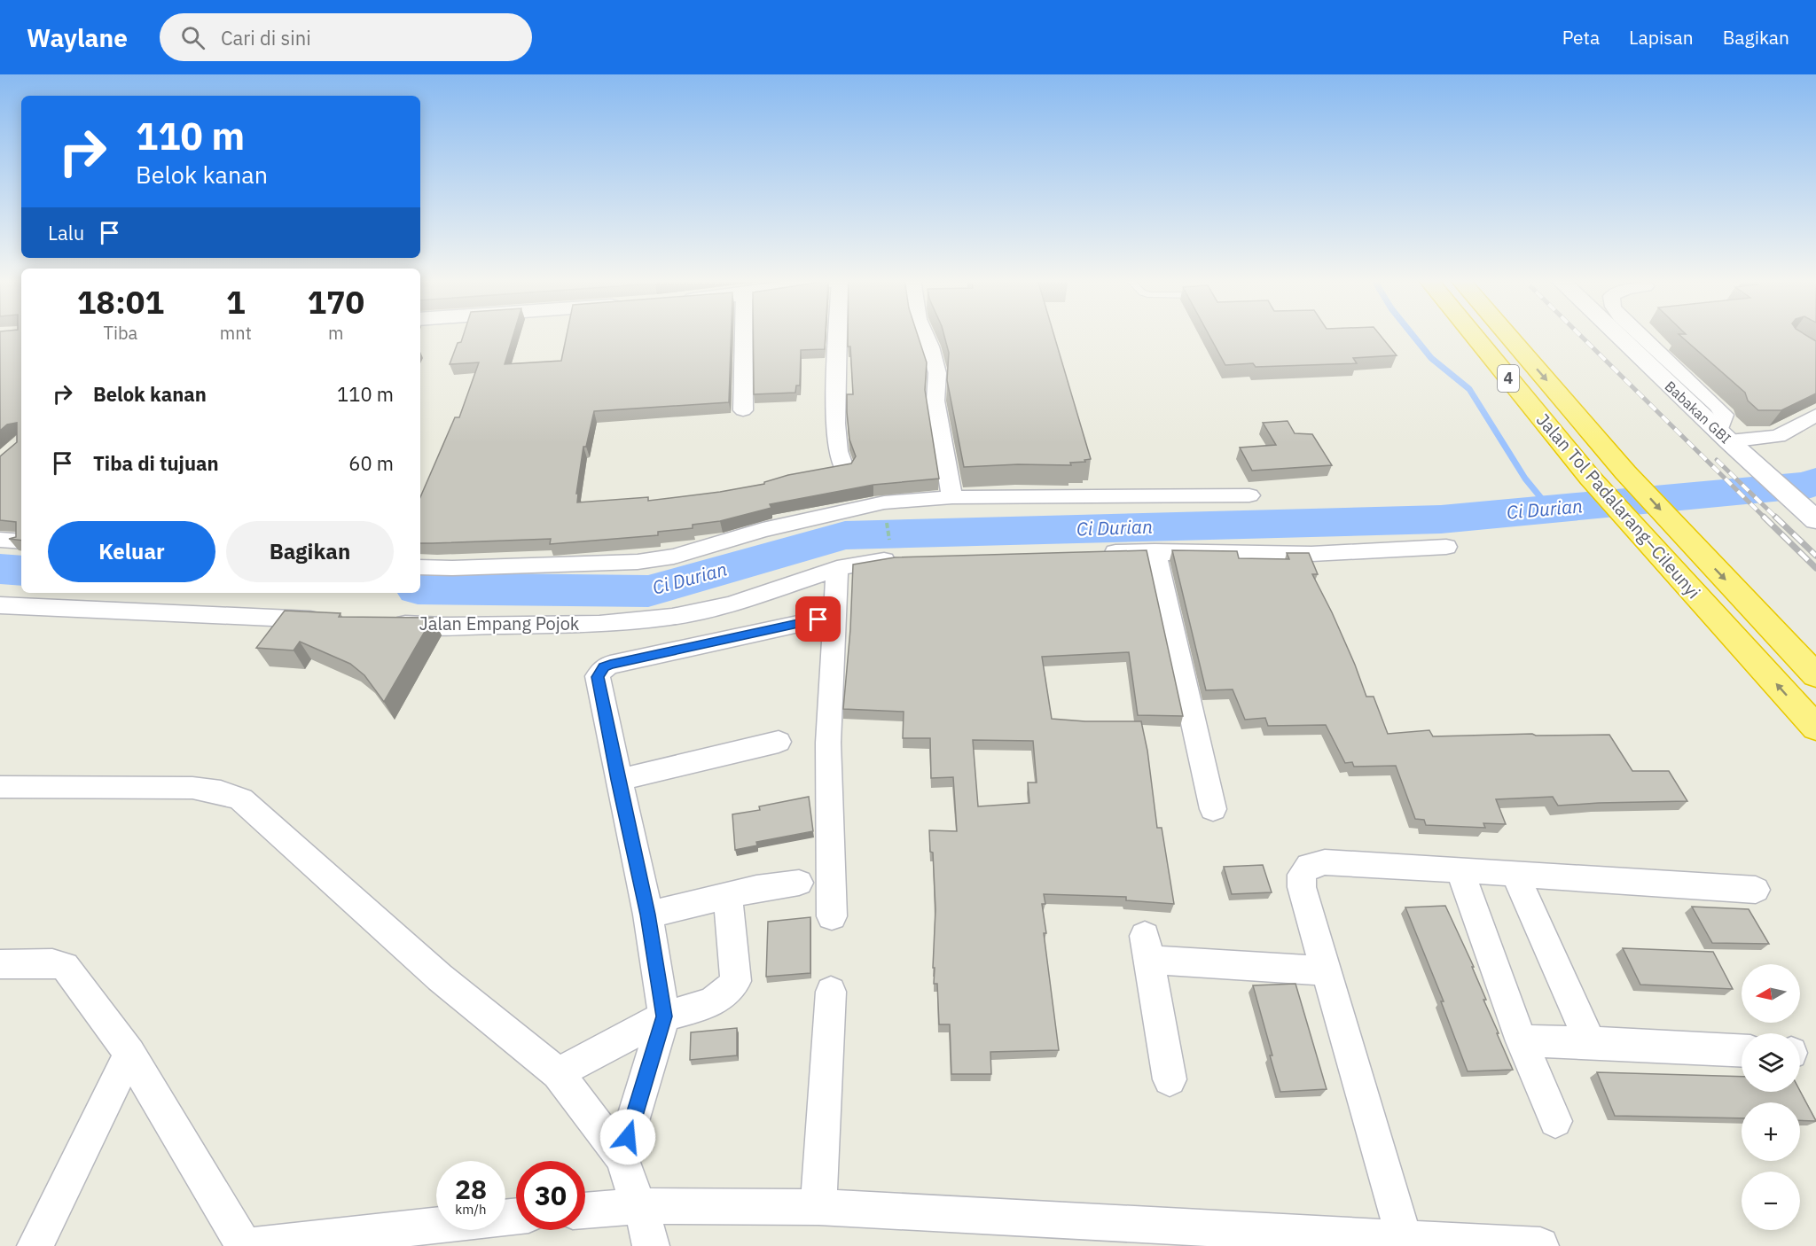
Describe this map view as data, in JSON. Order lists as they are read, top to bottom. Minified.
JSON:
{"streets":{"highway":["4","Jalan Tol Padalarang–Cileunyi"],"street":["Babakan GBI","Jalan Empang Pojok"]},"water":["Ci Durian"],"north":"left","page":{"header":"Waylane","search":"Cari di sini","nav":["Peta","Lapisan","Bagikan"],"turn":["110 m","Belok kanan"],"then":"Lalu","eta":["18:01","Tiba","1","mnt","170","m"],"list":[{"name":"Belok kanan","value":"110 m"},{"name":"Tiba di tujuan","value":"60 m"}],"buttons":["Keluar","Bagikan"],"map_buttons":["+","−"],"speed":"28 km/h","limit":"30"}}
